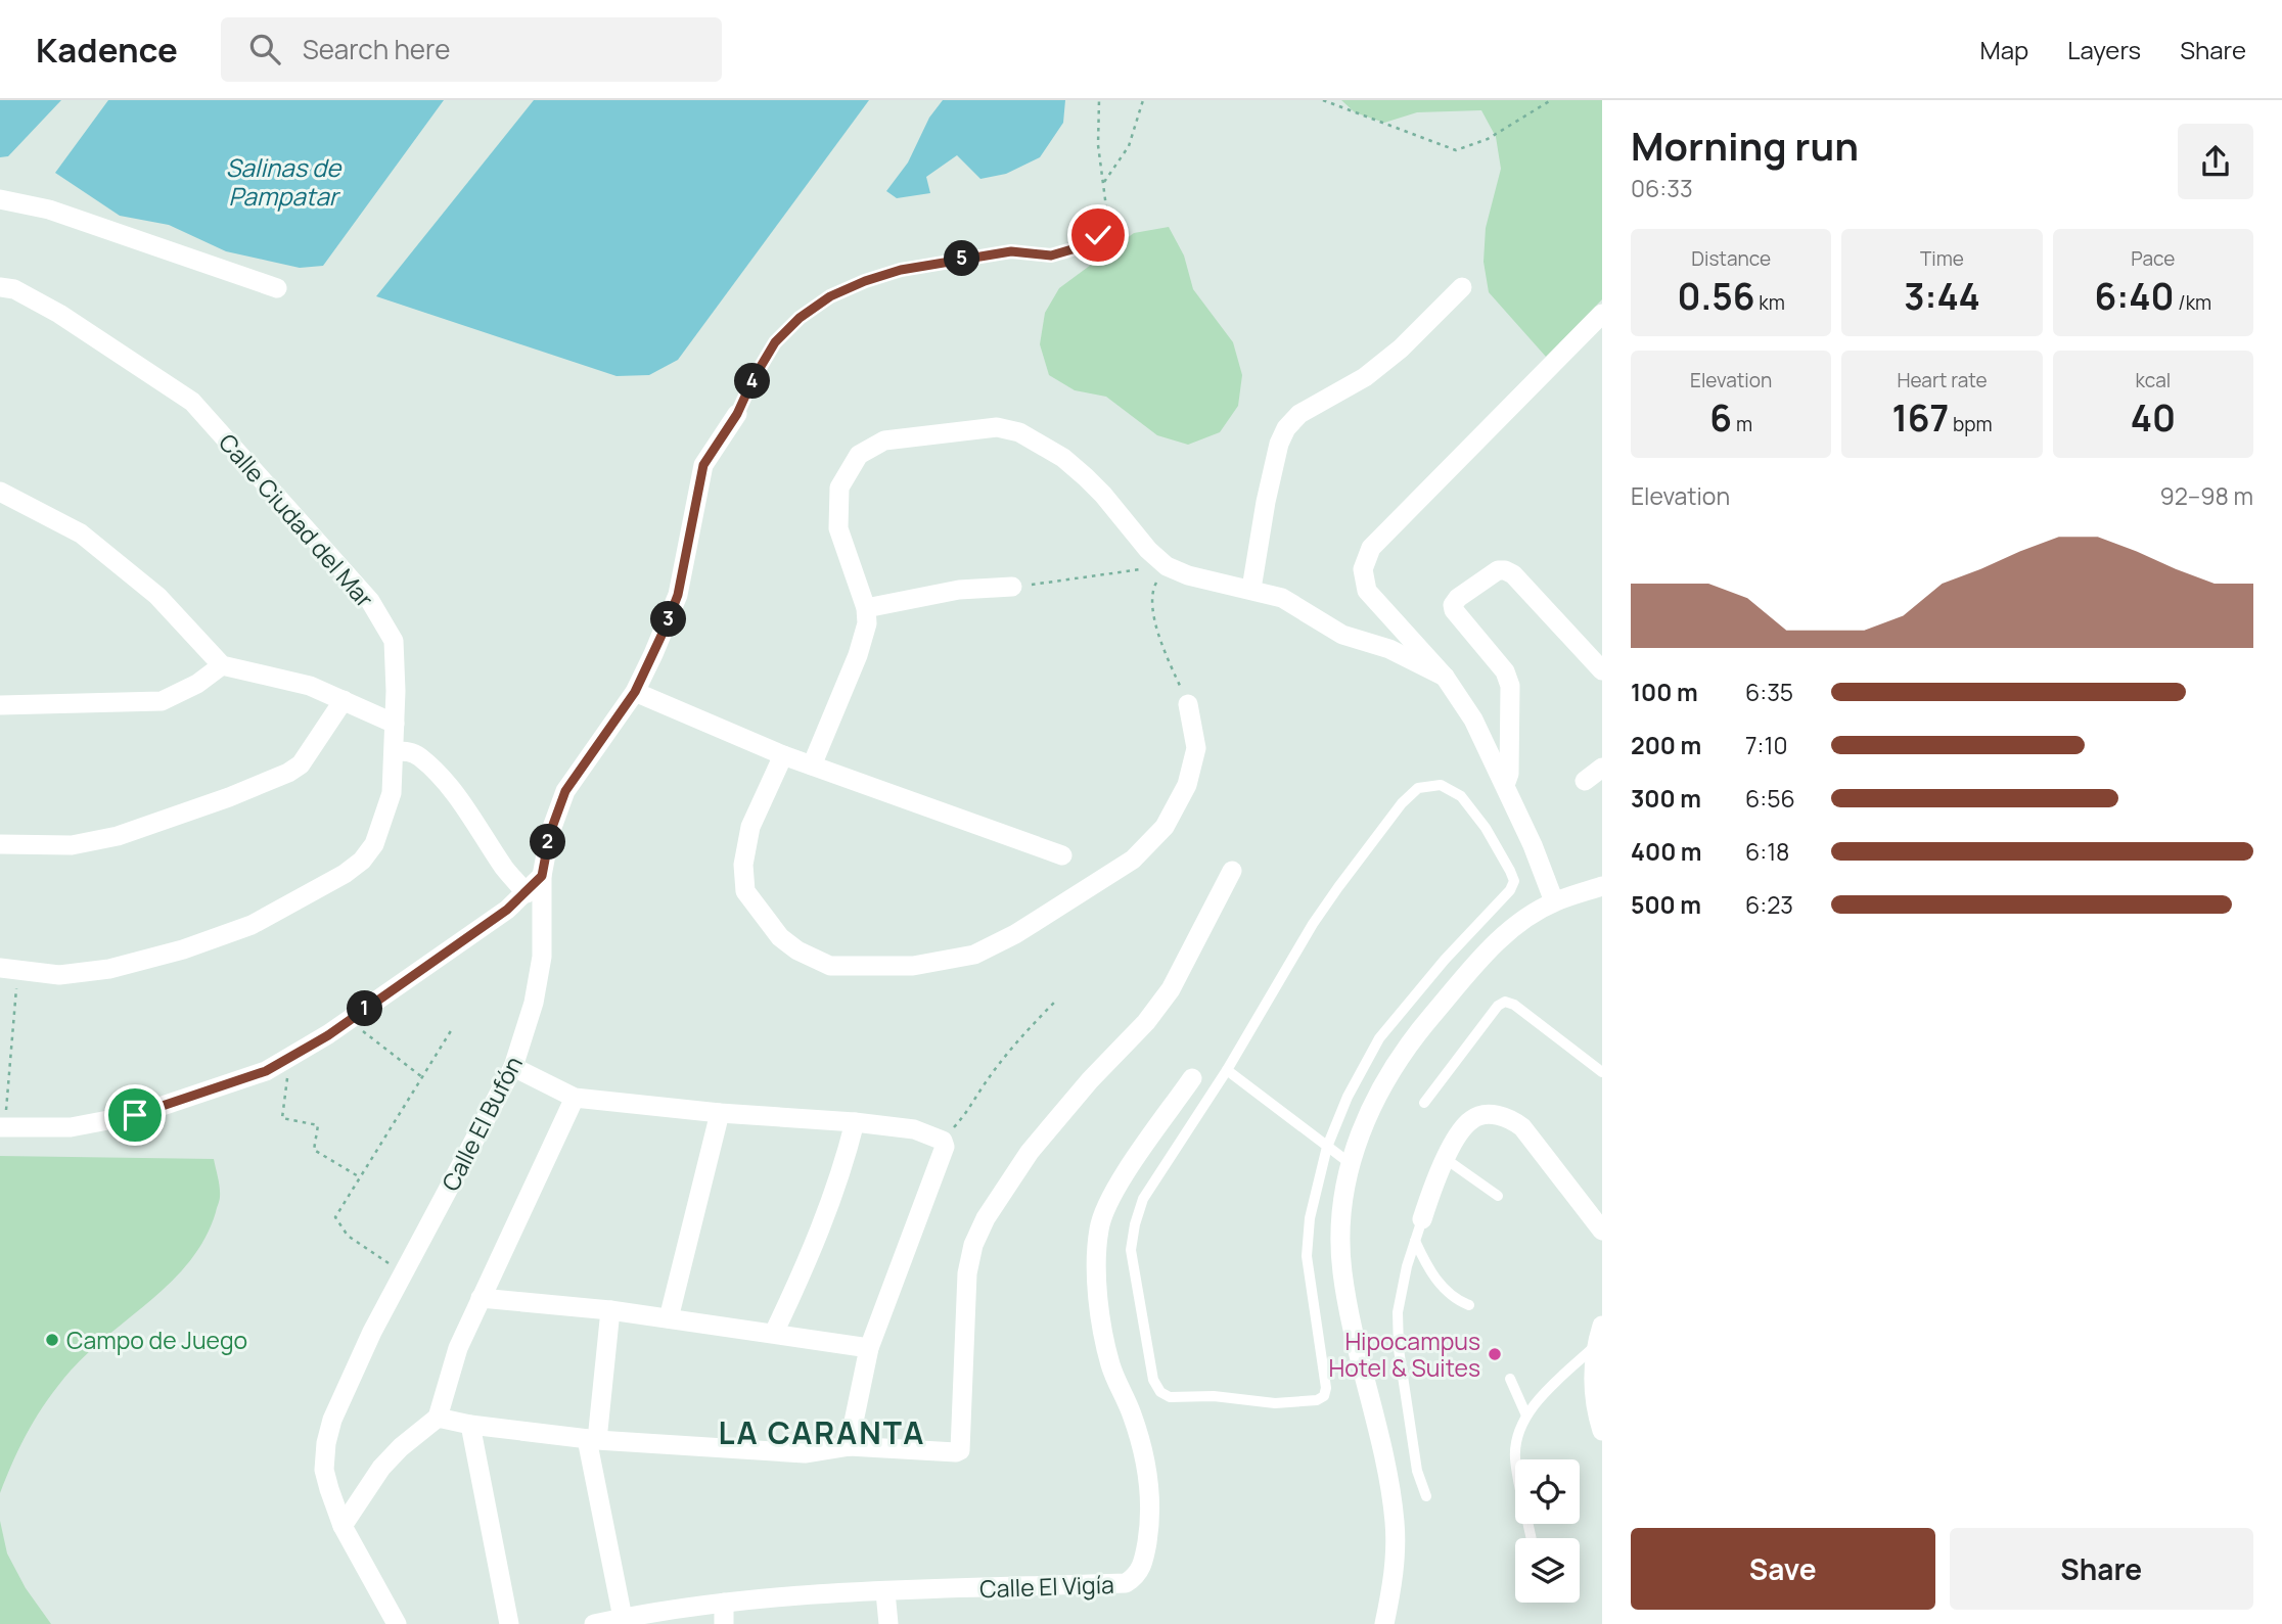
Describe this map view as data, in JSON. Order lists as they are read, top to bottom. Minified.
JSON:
{"streets":{"street":["Calle Ciudad del Mar","Calle El Bufón","Calle El Vigía"]},"districts":["LA CARANTA"],"water":["Salinas de Pampatar"],"places":["Campo de Juego","Hipocampus Hotel & Suites"],"page":{"header":"Kadence","search":"Search here","nav":["Map","Layers","Share"],"heading":["Morning run","06:33"],"stats":[["Distance","0.56 km"],["Time","3:44"],["Pace","6:40 /km"],["Elevation","6 m"],["Heart rate","167 bpm"],["kcal","40"]],"pins":["5","4","3","2","1"],"chart":["Elevation","92–98 m"],"list":[{"name":"100 m","note":"6:35"},{"name":"200 m","note":"7:10"},{"name":"300 m","note":"6:56"},{"name":"400 m","note":"6:18"},{"name":"500 m","note":"6:23"}],"buttons":["Save","Share"]}}
